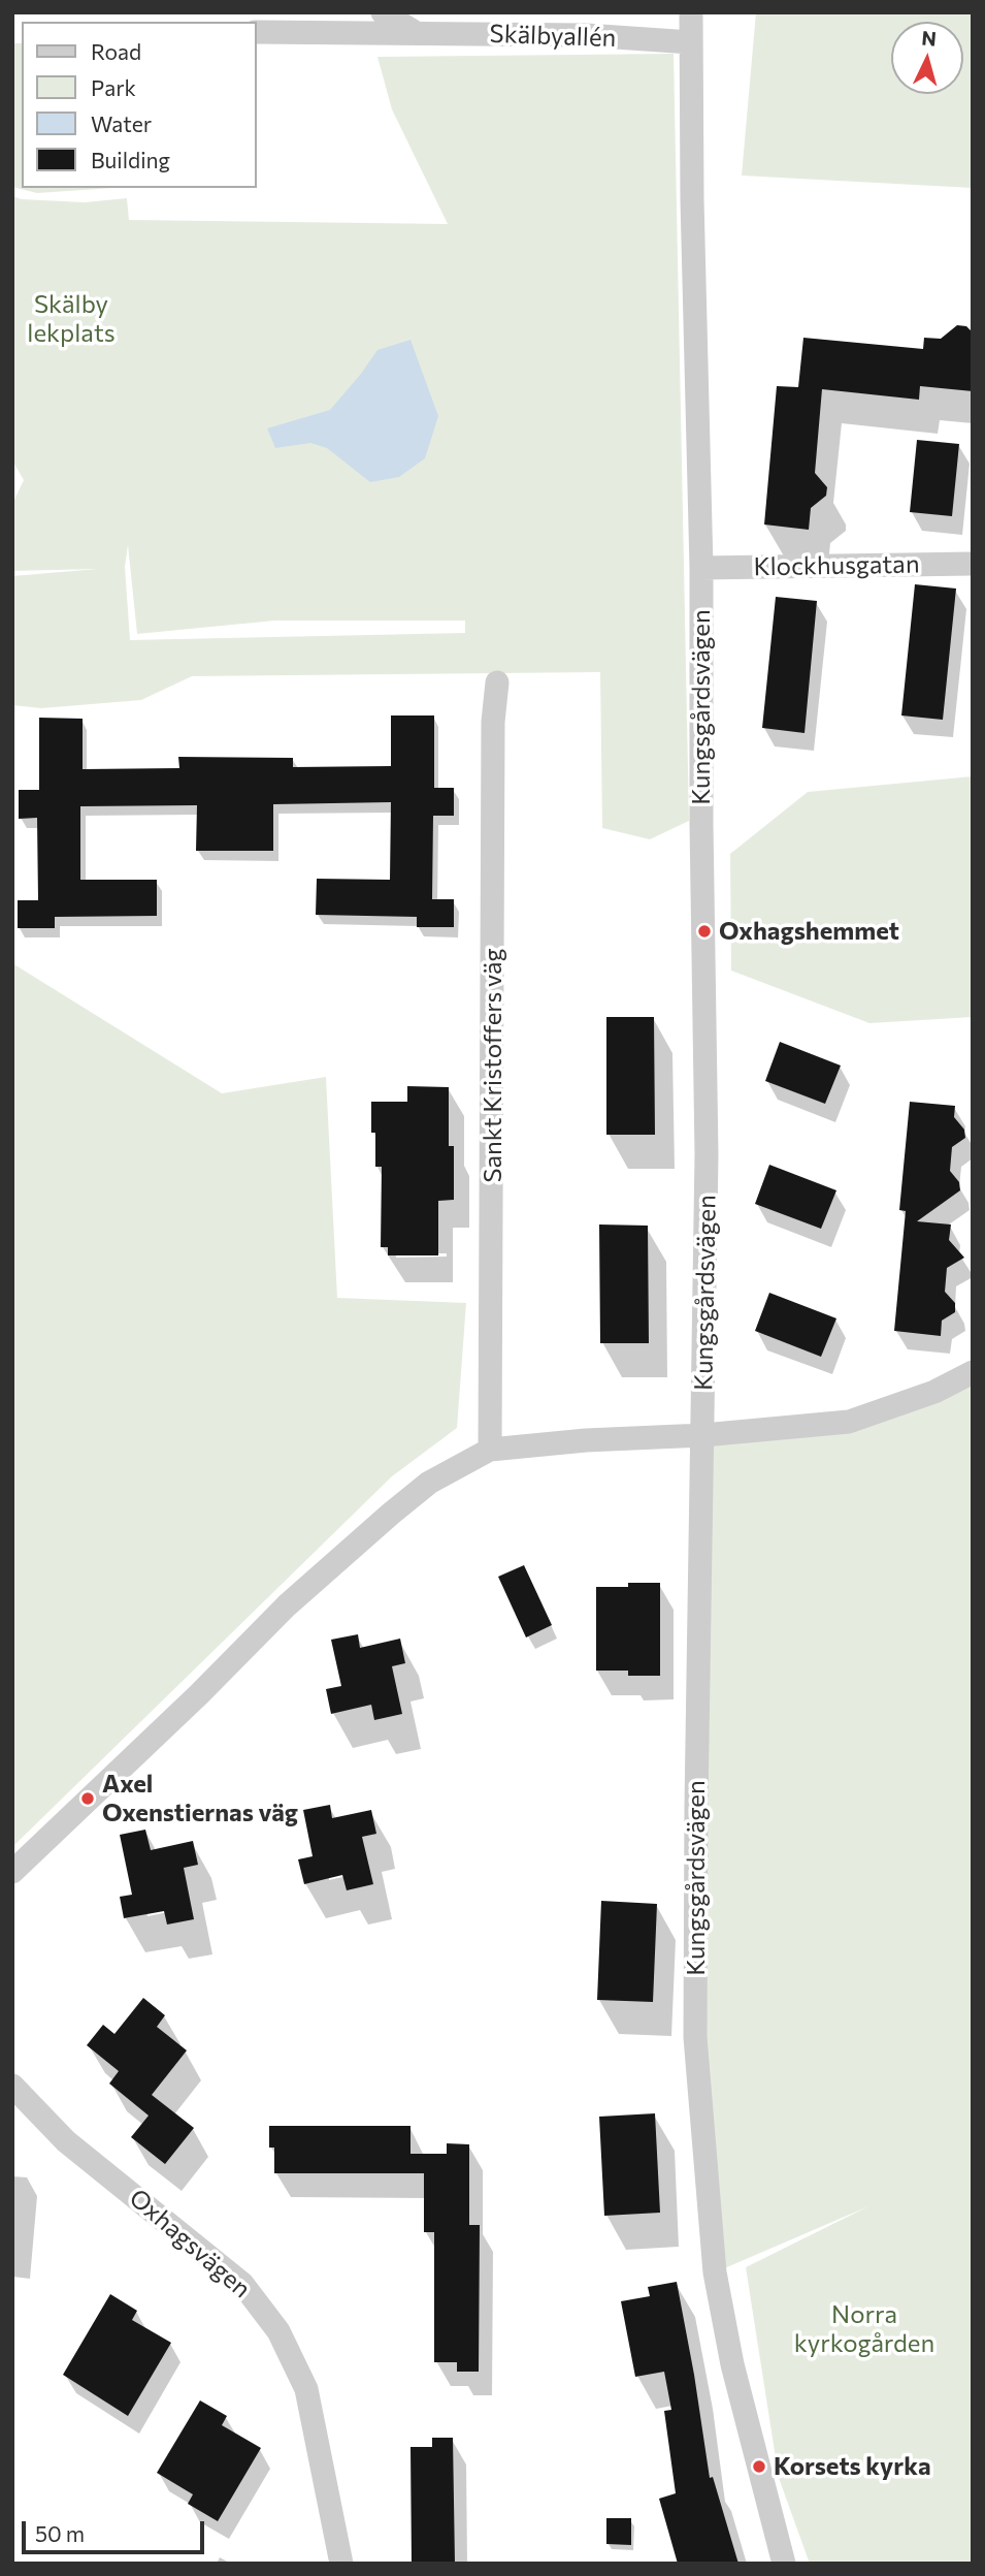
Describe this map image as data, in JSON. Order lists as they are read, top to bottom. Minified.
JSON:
{"streets":{"street":["Skälbyallén","Klockhusgatan","Kungsgårdsvägen","Sankt Kristoffers väg","Oxhagsvägen"]},"crossings":[["Skälbyallén","Kungsgårdsvägen"],["Klockhusgatan","Kungsgårdsvägen"]],"parks":["Skälby lekplats","Norra kyrkogården"],"places":["Oxhagshemmet","Axel Oxenstiernas väg","Korsets kyrka"],"legend":["Road","Park","Water","Building"],"scale_bar":"50 m","north":"top"}
